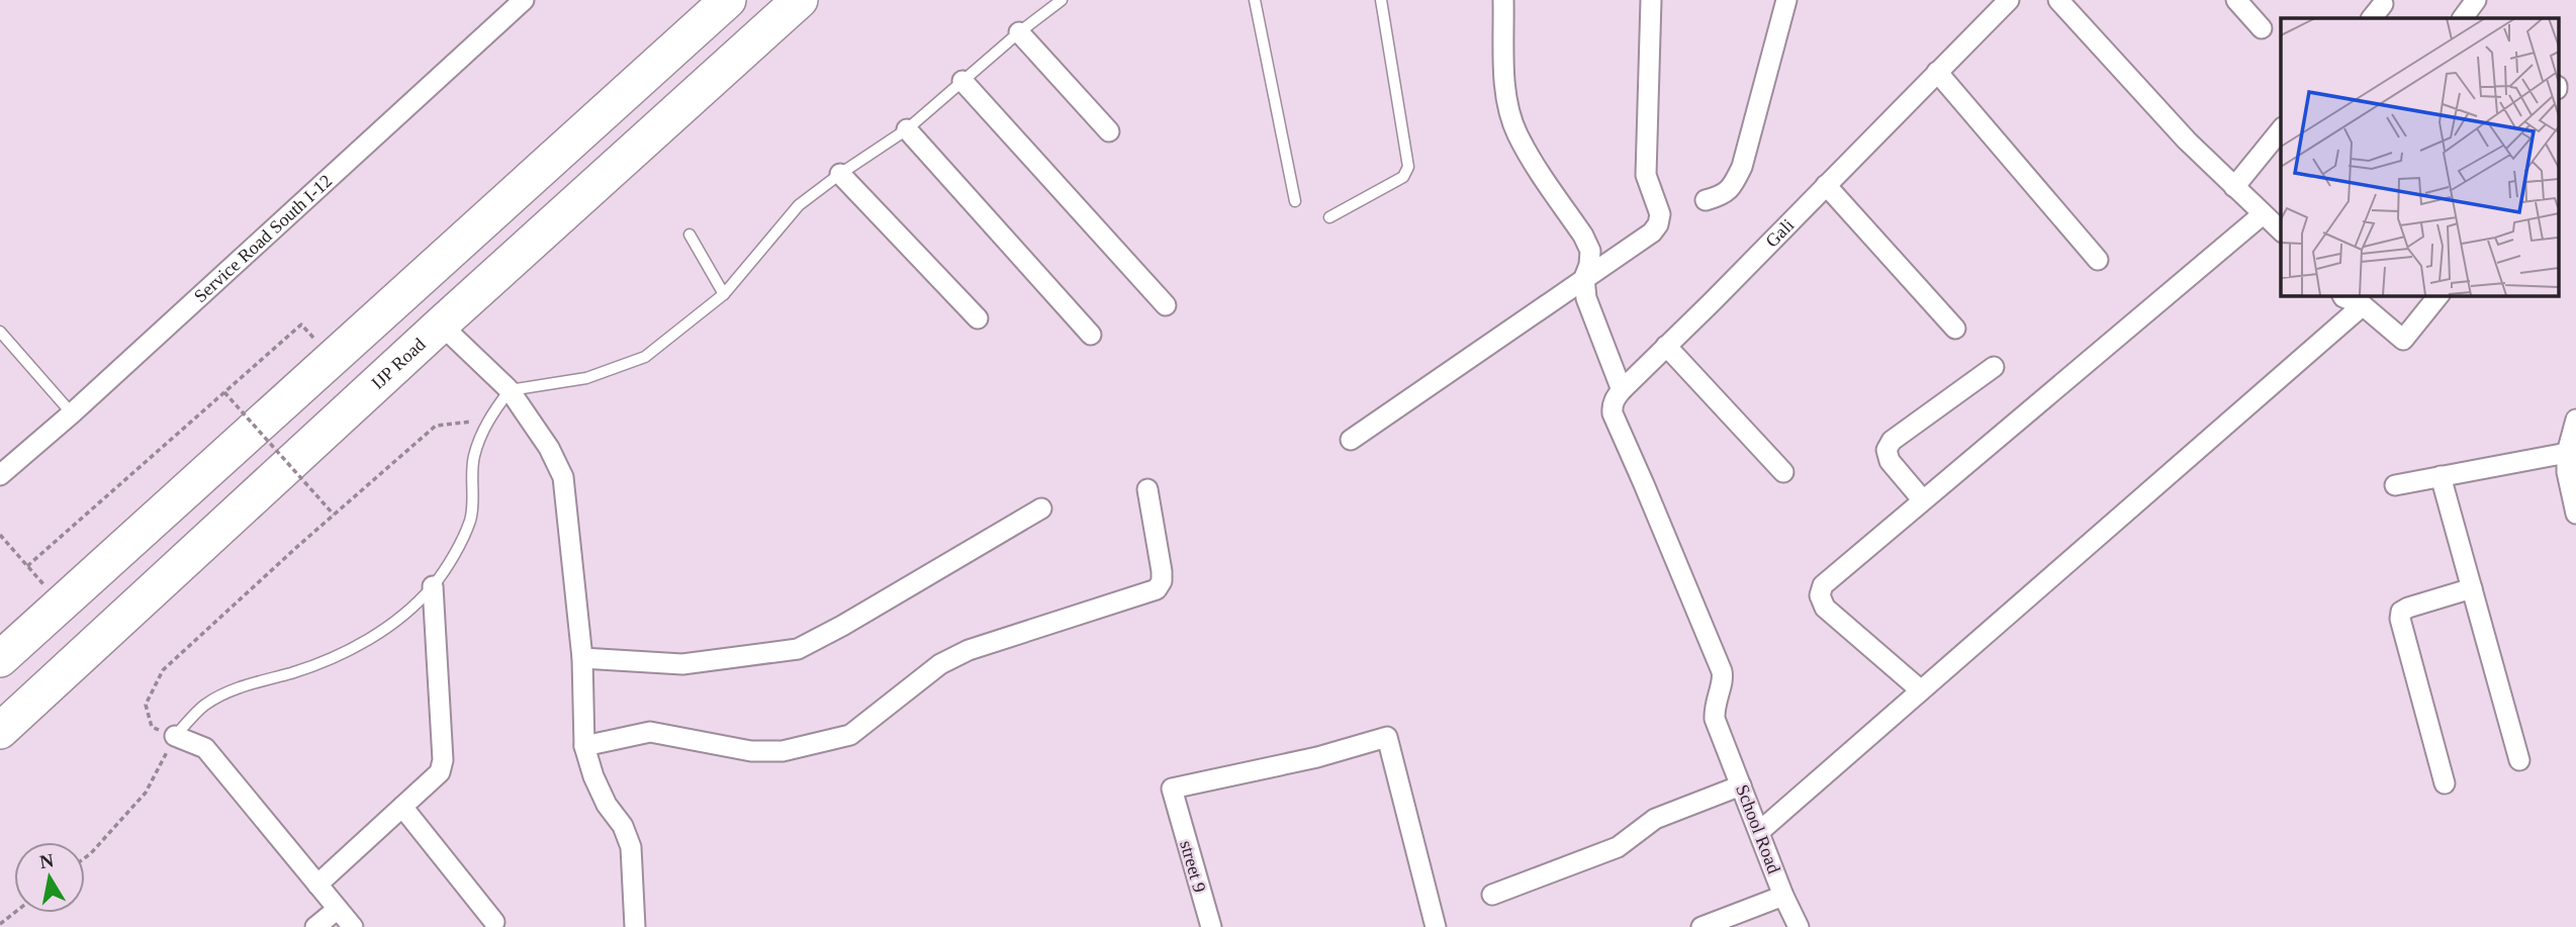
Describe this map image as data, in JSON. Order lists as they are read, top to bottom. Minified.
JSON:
{"streets":{"highway":["IJP Road"],"street":["Gali","Service Road South I-12","School Road","street 9"]},"crossings":[["Gali","School Road"]],"north":"top"}
